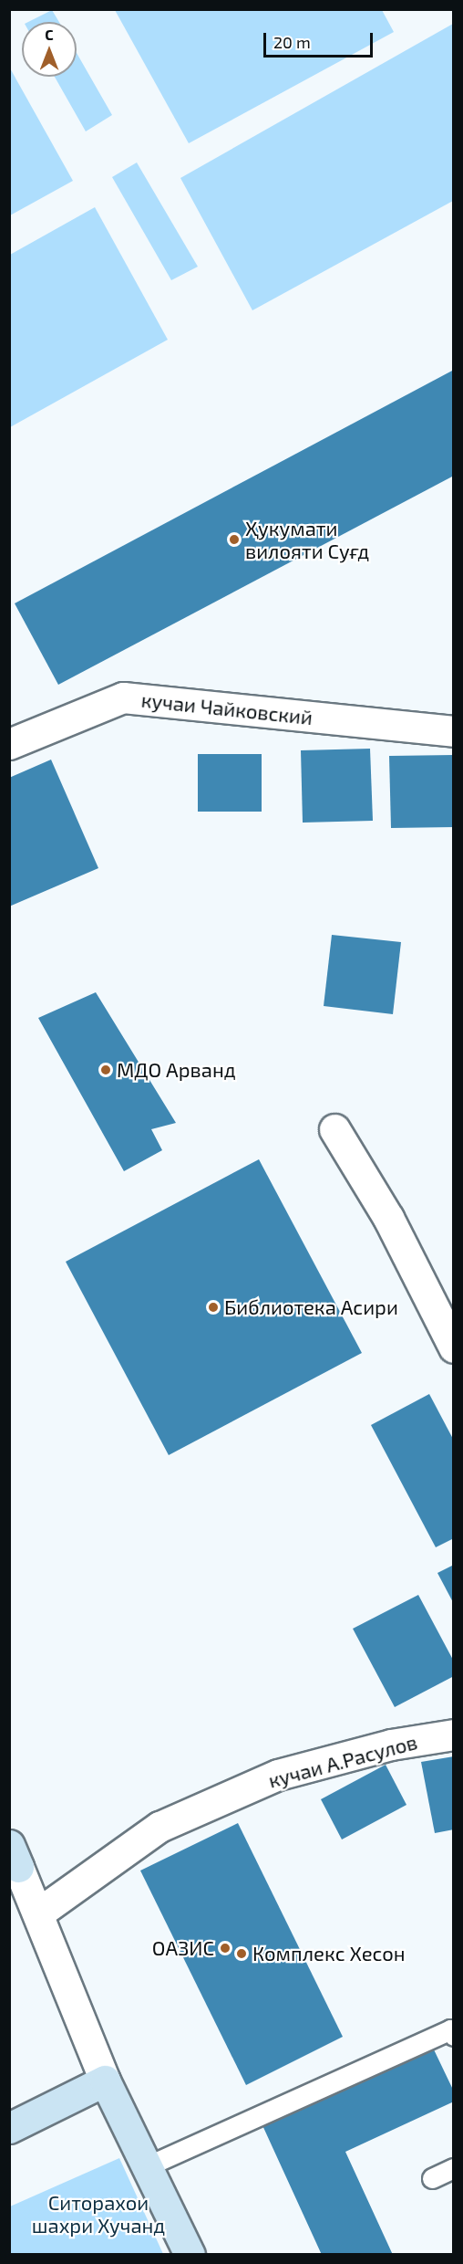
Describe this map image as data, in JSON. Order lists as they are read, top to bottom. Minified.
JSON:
{"streets":{"street":["кучаи Чайковский","кучаи А.Расулов"]},"parks":["Ситорахои шахри Хучанд"],"places":["Ҳукумати вилояти Суғд","МДО Арванд","Библиотека Асири","ОАЗИС","Комплекс Хесон"],"scale_bar":"20 m","north":"top"}
